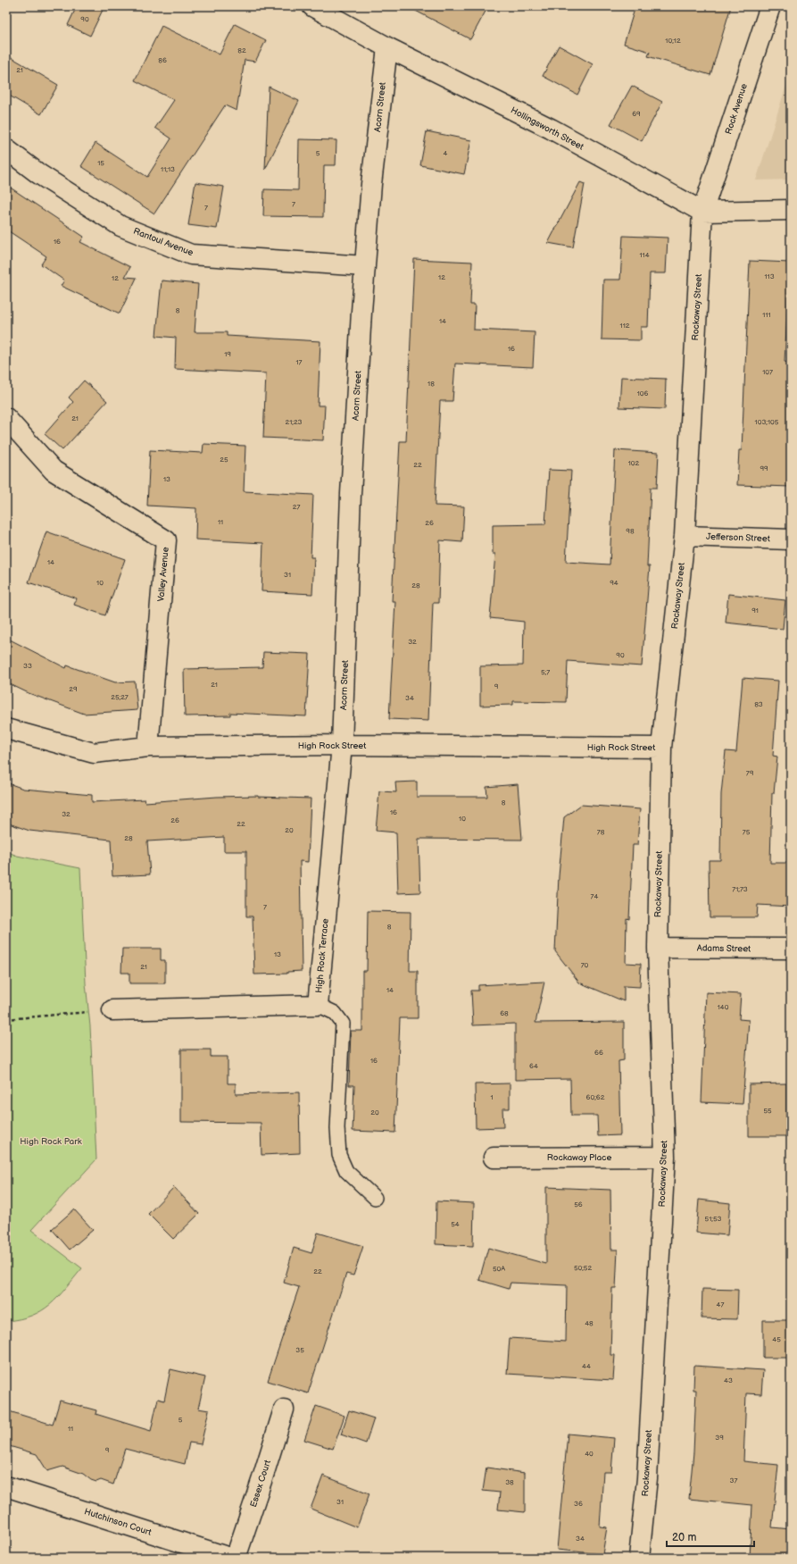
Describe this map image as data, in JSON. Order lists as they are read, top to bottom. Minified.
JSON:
{"streets":{"street":["Acorn Street","Rock Avenue","Hollingsworth Street","Rantoul Avenue","Rockaway Street","Jefferson Street","Valley Avenue","High Rock Street","Adams Street","High Rock Terrace","Rockaway Place","Essex Court","Hutchinson Court"]},"crossings":[["Acorn Street","Hollingsworth Street"],["Acorn Street","Rantoul Avenue"],["Acorn Street","High Rock Street"],["Acorn Street","High Rock Terrace"],["Rock Avenue","Hollingsworth Street"],["Rock Avenue","Rockaway Street"],["Hollingsworth Street","Rockaway Street"],["Rockaway Street","Jefferson Street"],["Rockaway Street","High Rock Street"],["Rockaway Street","Adams Street"],["Rockaway Street","Rockaway Place"],["Valley Avenue","High Rock Street"],["High Rock Street","High Rock Terrace"]],"parks":["High Rock Park"],"house_numbers":["90","10;12","82","86","21","69","5","4","15","11;13","7","7","16","114","113","12","12","8","111","14","112","16","19","17","107","18","106","21","21;23","103;105","25","102","22","99","13","27","11","26","98","14","31","10","94","28","91","32","90","33","5;7","21","9","29","25;27","34","83","79","8","16","32","10","26","22","20","78","75","28","71;73","74","7","8","13","70","21","14","140","68","66","16","64","1","60;62","55","20","56","51;53","54","50;52","50A","22","47","48","45","35","44","43","5","11","39","9","40","37","38","31","36","34"],"scale_bar":"20 m"}
